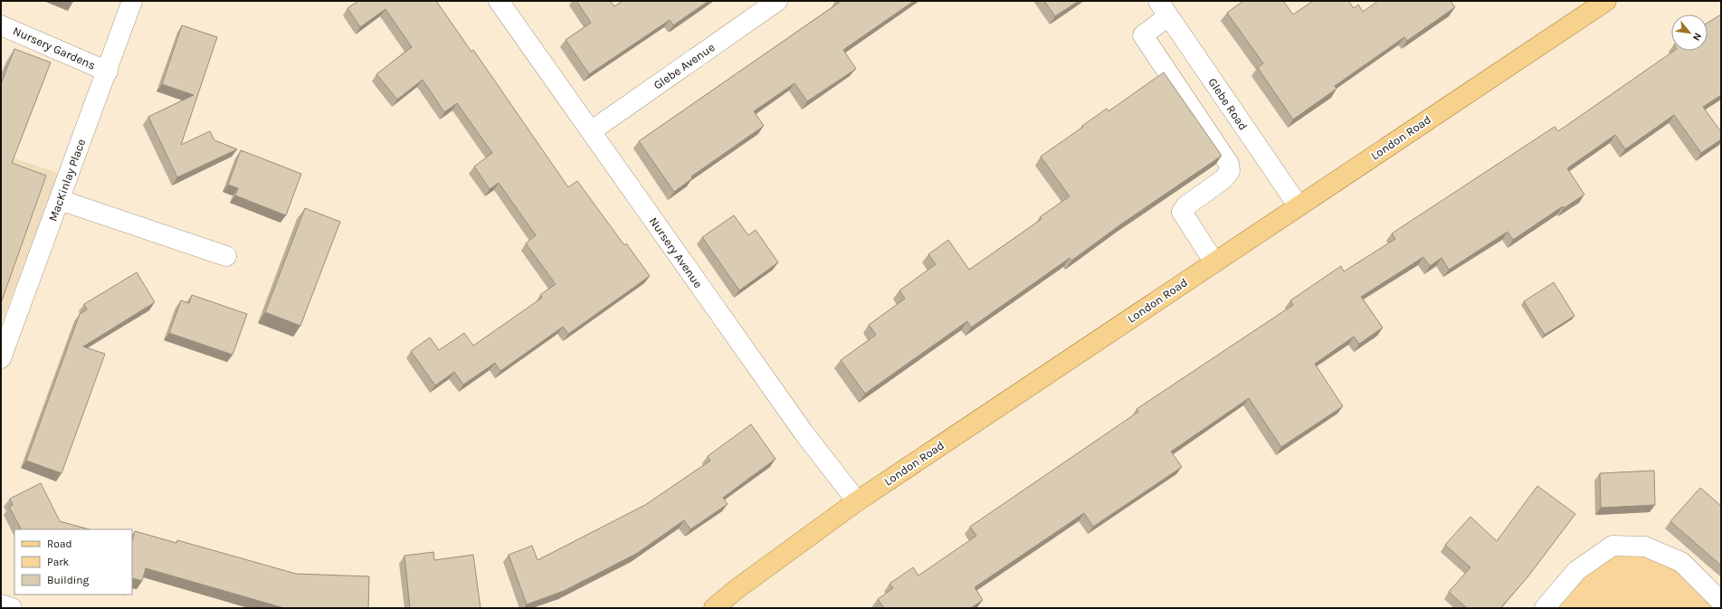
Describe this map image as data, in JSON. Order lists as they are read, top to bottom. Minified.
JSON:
{"streets":{"main road":["London Road"],"street":["Nursery Gardens","Glebe Avenue","Glebe Road","MacKinlay Place","Nursery Avenue"]},"crossings":[["Nursery Gardens","MacKinlay Place"],["Glebe Avenue","Nursery Avenue"],["Glebe Road","London Road"],["London Road","Nursery Avenue"]],"legend":["Road","Park","Building"],"north":"bottom right"}
